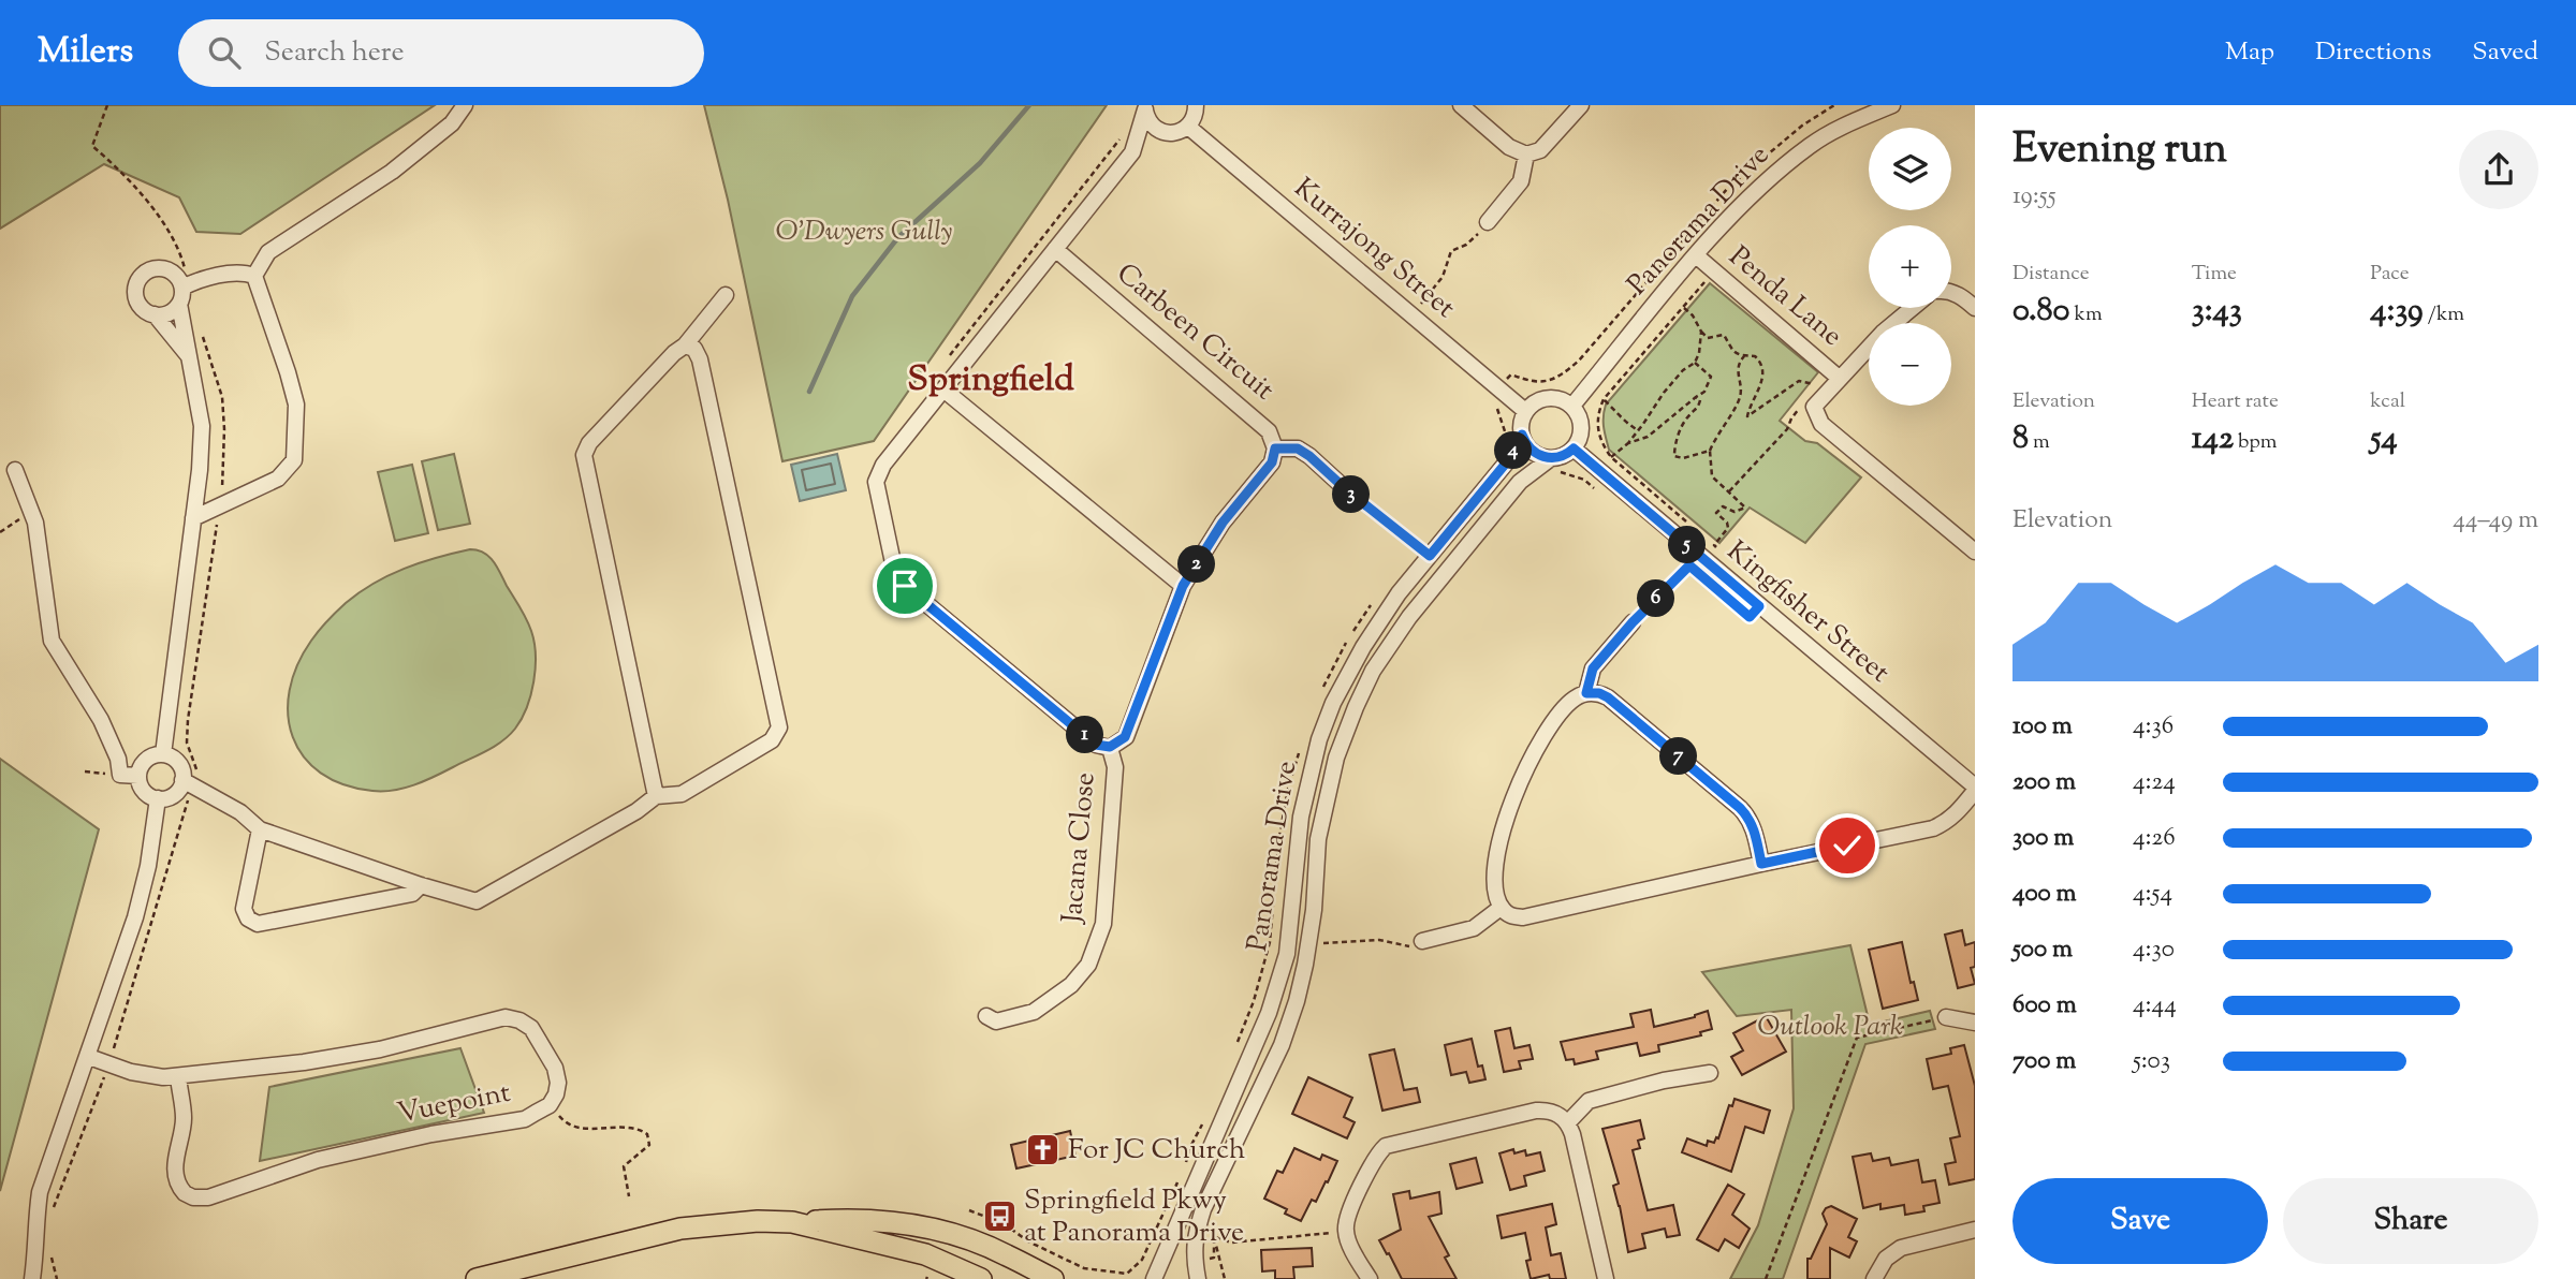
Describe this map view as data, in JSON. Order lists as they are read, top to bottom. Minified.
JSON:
{"streets":{"street":["Panorama Drive","Kurrajong Street","Penda Lane","Carbeen Circuit","Kingfisher Street","Jacana Close","Vuepoint"]},"crossings":[["Panorama Drive","Kurrajong Street"],["Panorama Drive","Penda Lane"],["Panorama Drive","Kingfisher Street"],["Kurrajong Street","Kingfisher Street"]],"districts":["Springfield"],"parks":["O'Dwyers Gully","Outlook Park"],"places":{"church":["For JC Church"],"bus stop":["Springfield Pkwy at Panorama Drive"]},"page":{"header":"Milers","search":"Search here","nav":["Map","Directions","Saved"],"heading":["Evening run","19:55"],"map_buttons":["+","−"],"stats":[["Distance","0.80 km"],["Time","3:43"],["Pace","4:39 /km"],["Elevation","8 m"],["Heart rate","142 bpm"],["kcal","54"]],"pins":["4","3","5","2","6","1","7"],"chart":["Elevation","44–49 m"],"list":[{"name":"100 m","note":"4:36"},{"name":"200 m","note":"4:24"},{"name":"300 m","note":"4:26"},{"name":"400 m","note":"4:54"},{"name":"500 m","note":"4:30"},{"name":"600 m","note":"4:44"},{"name":"700 m","note":"5:03"}],"buttons":["Save","Share"]}}
